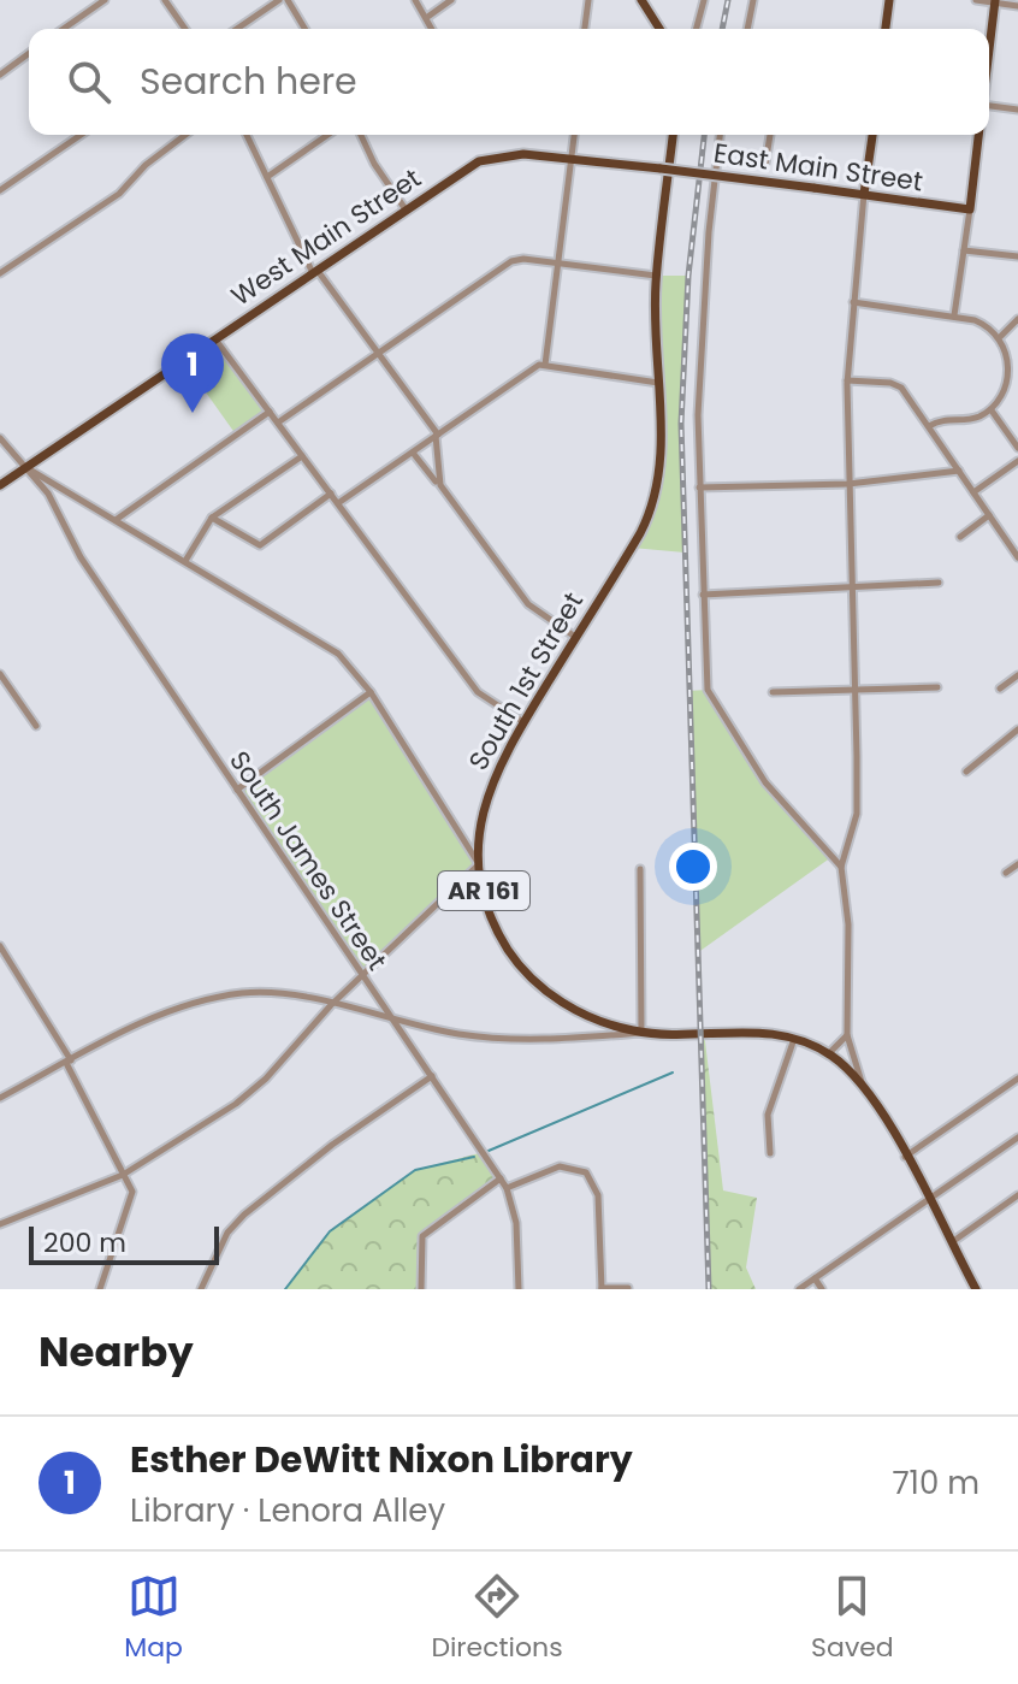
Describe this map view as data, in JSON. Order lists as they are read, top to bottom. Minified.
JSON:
{"streets":{"main road":["East Main Street","West Main Street","South 1st Street","AR 161"],"street":["South James Street"]},"crossings":[["East Main Street","West Main Street"],["West Main Street","South James Street"]],"scale_bar":"200 m","page":{"search":"Search here","pins":"1","scale":"200 m","heading":"Nearby","list":[{"mark":"1","name":"Esther DeWitt Nixon Library","note":"Library · Lenora Alley","value":"710 m"}],"nav":["Map","Directions","Saved"]}}
